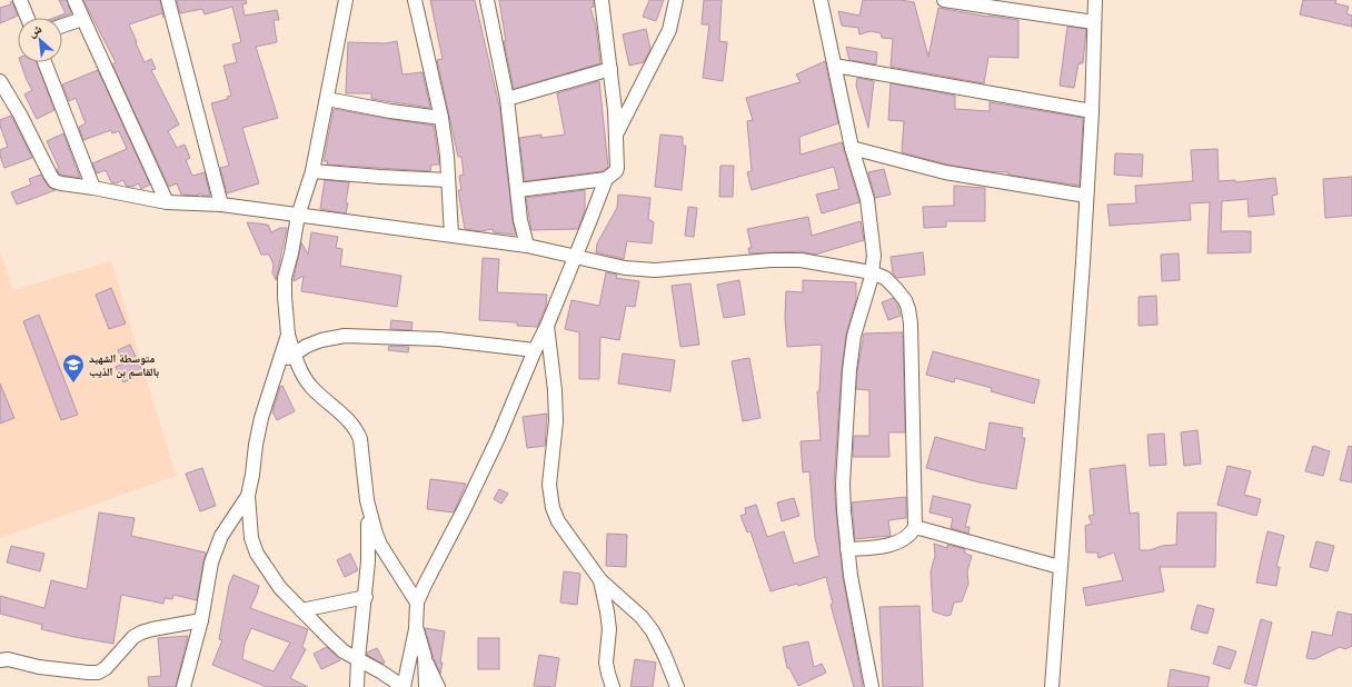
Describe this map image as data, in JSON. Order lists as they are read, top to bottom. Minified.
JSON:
{"places":{"school or university":["متوسطة الشهيد بالقاسم بن الذيب"]},"north":"top left"}
